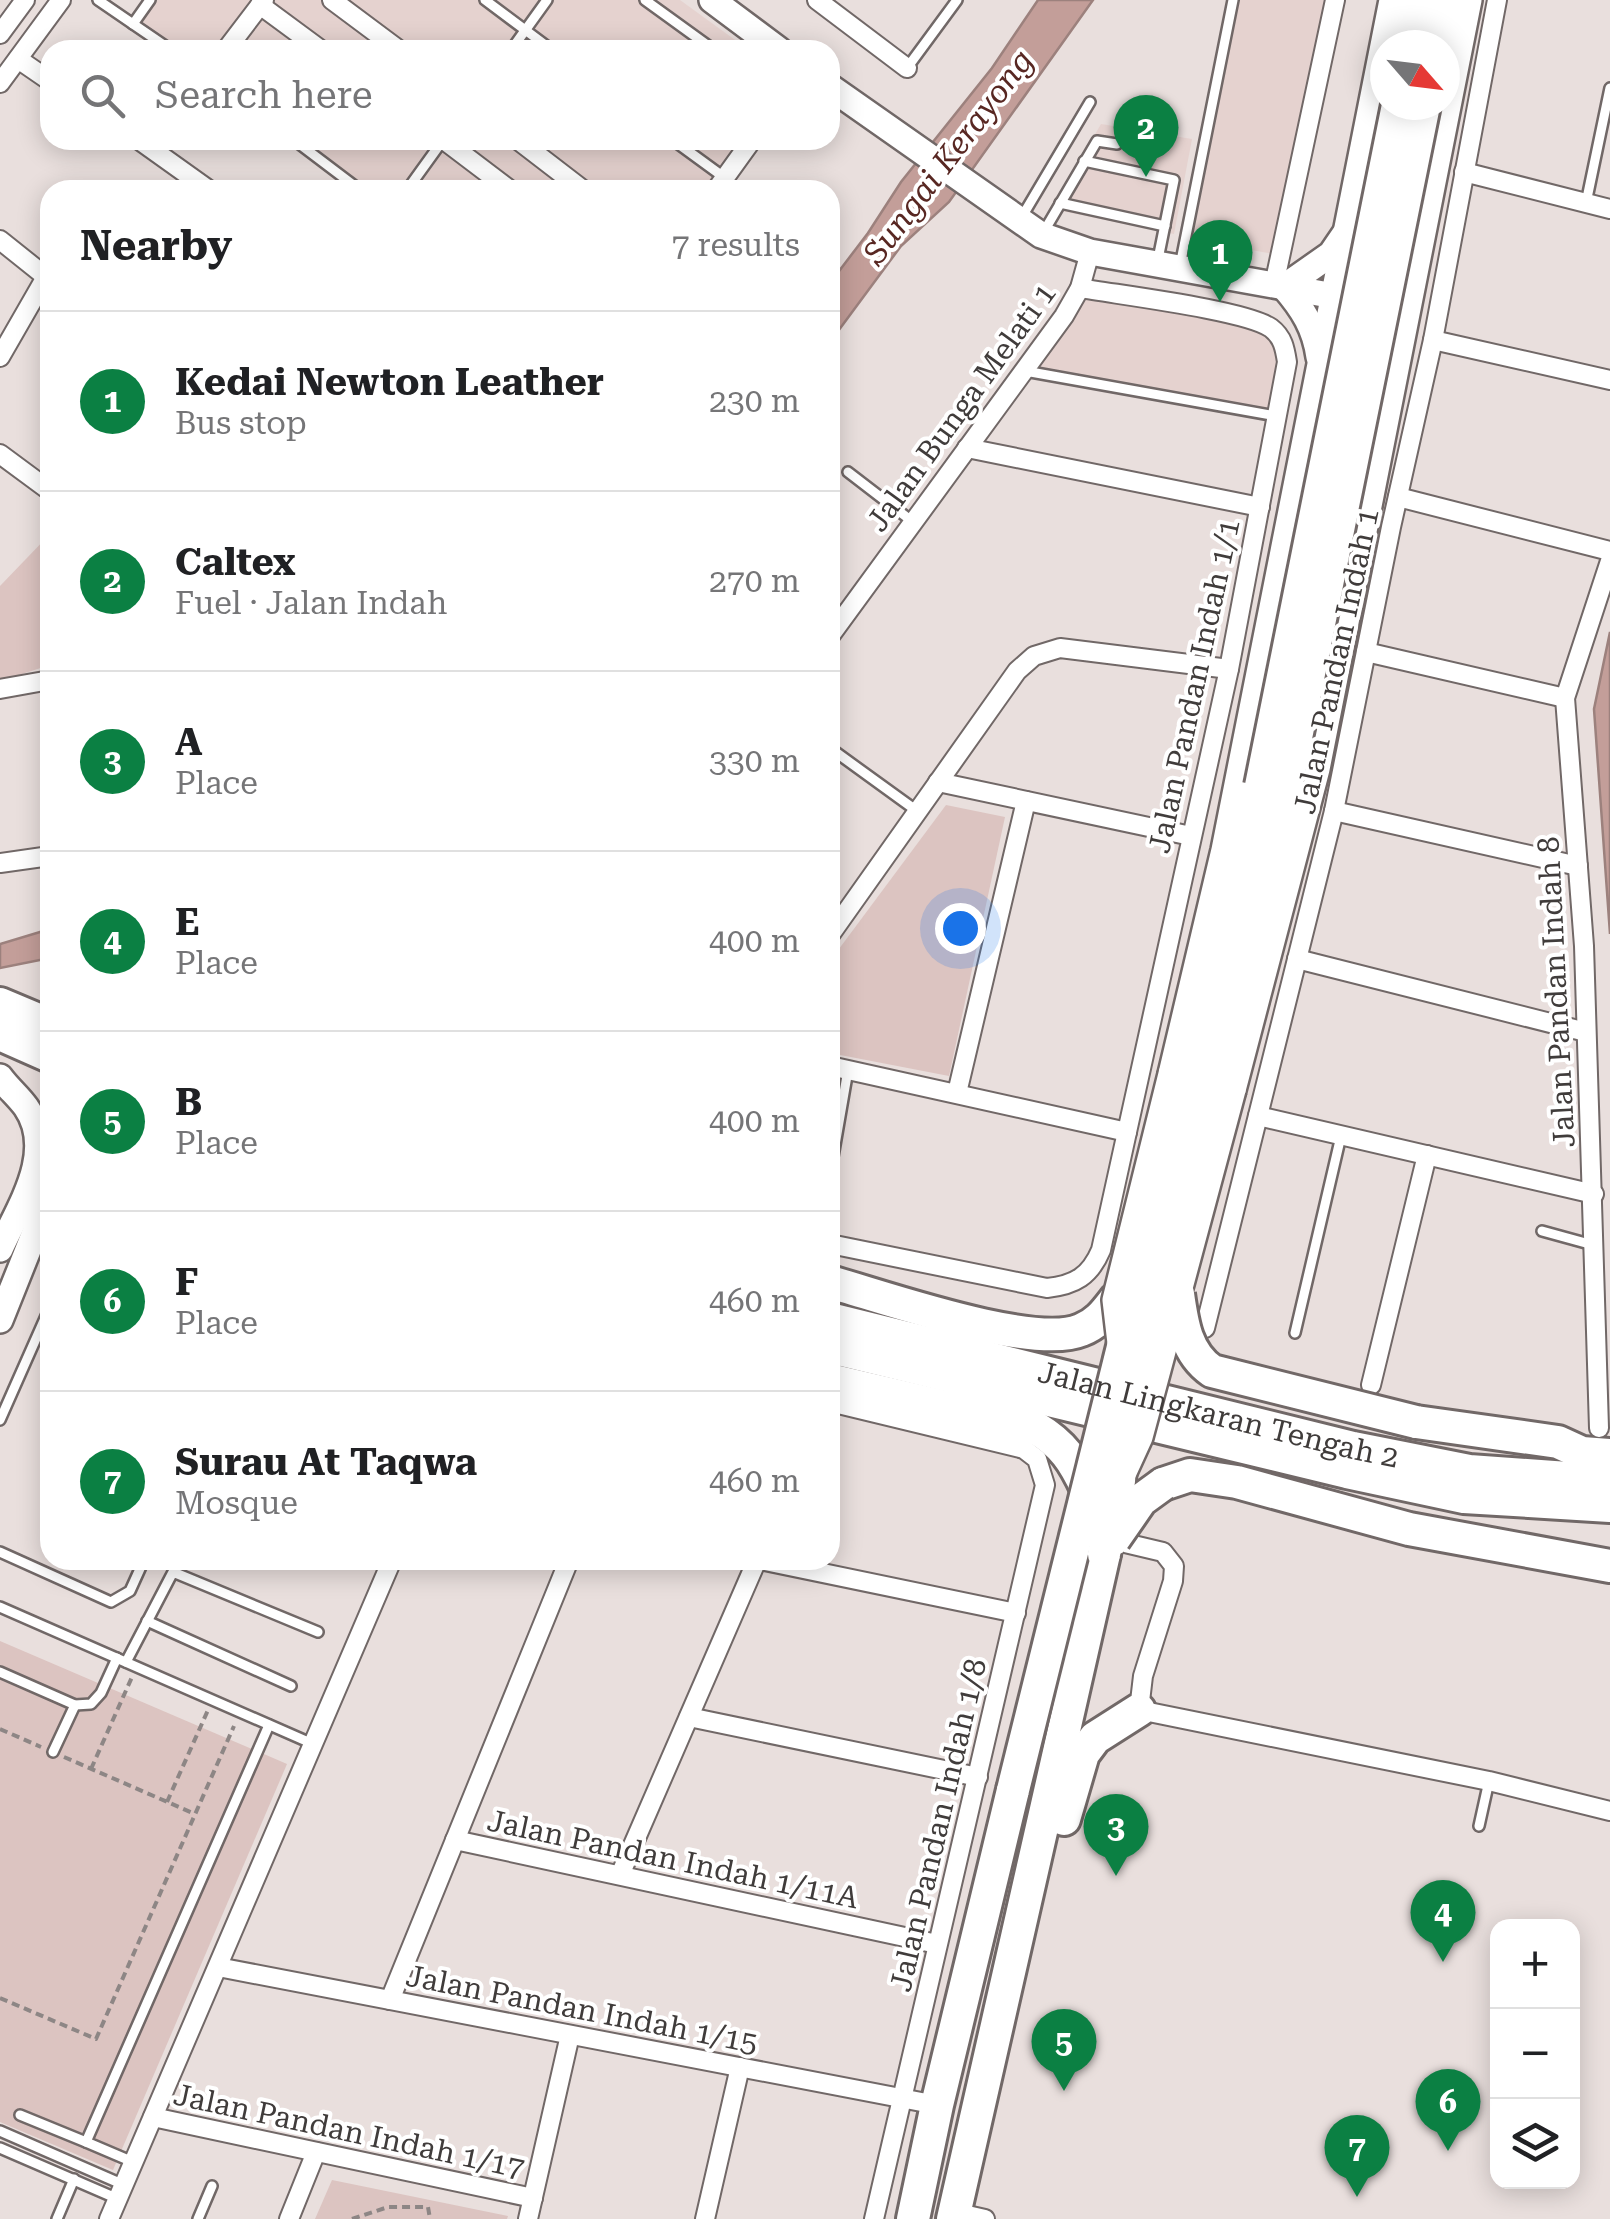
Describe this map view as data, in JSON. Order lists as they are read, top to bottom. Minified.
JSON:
{"streets":{"highway":["Jalan Lingkaran Tengah 2"],"street":["Jalan Bunga Melati 1","Jalan Pandan Indah 1","Jalan Pandan Indah 1/1","Jalan Pandan Indah 8","Jalan Pandan Indah 1/8","Jalan Pandan Indah 1/11A","Jalan Pandan Indah 1/15","Jalan Pandan Indah 1/17"]},"crossings":[["Jalan Bunga Melati 1","Jalan Pandan Indah 1/1"],["Jalan Pandan Indah 1/8","Jalan Pandan Indah 1/11A"],["Jalan Pandan Indah 1/8","Jalan Pandan Indah 1/15"]],"water":["Sungai Kerayong"],"north":"bottom right","page":{"search":"Search here","pins":["2","1","3","4","5","6","7"],"heading":["Nearby","7 results"],"list":[{"mark":"1","name":"Kedai Newton Leather","note":"Bus stop","value":"230 m"},{"mark":"2","name":"Caltex","note":"Fuel · Jalan Indah","value":"270 m"},{"mark":"3","name":"A","note":"Place","value":"330 m"},{"mark":"4","name":"E","note":"Place","value":"400 m"},{"mark":"5","name":"B","note":"Place","value":"400 m"},{"mark":"6","name":"F","note":"Place","value":"460 m"},{"mark":"7","name":"Surau At Taqwa","note":"Mosque","value":"460 m"}],"map_buttons":["+","−"]}}
